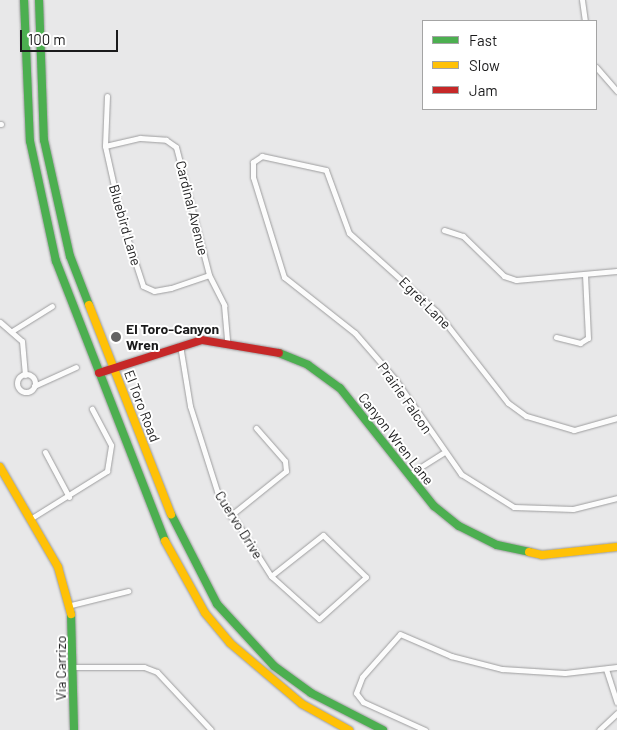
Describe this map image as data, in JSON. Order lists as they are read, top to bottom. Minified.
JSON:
{"streets":{"main road":["El Toro Road","Canyon Wren Lane","Via Carrizo"],"street":["Cardinal Avenue","Bluebird Lane","Egret Lane","Prairie Falcon","Cuervo Drive"]},"crossings":[["Cardinal Avenue","Bluebird Lane"],["Cardinal Avenue","Canyon Wren Lane"],["Egret Lane","Prairie Falcon"],["El Toro Road","Canyon Wren Lane"],["Canyon Wren Lane","Cuervo Drive"]],"places":["El Toro-Canyon Wren"],"legend":["Fast","Slow","Jam"],"scale_bar":"100 m"}
